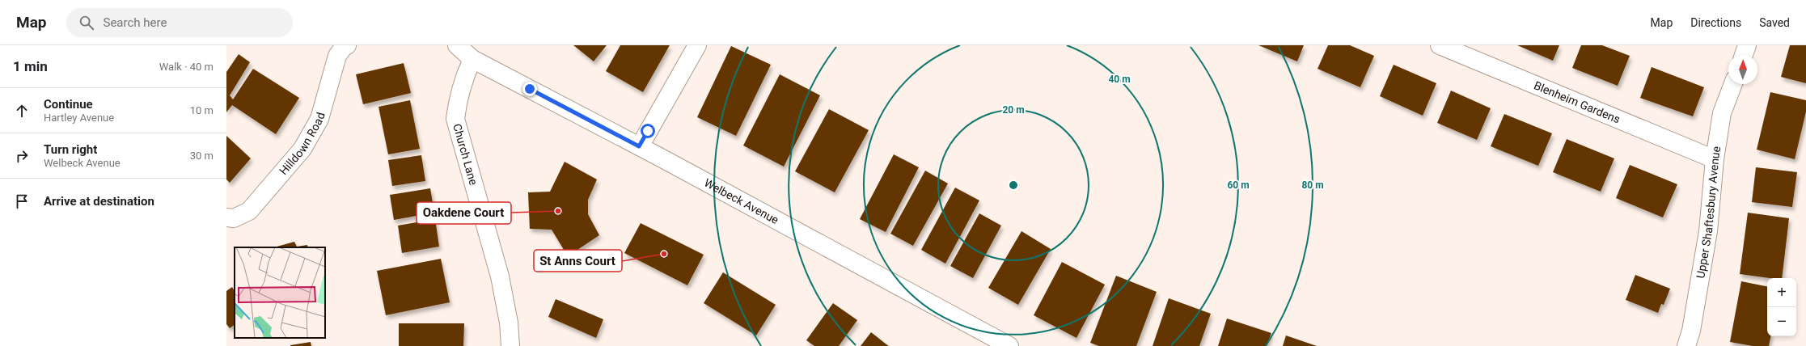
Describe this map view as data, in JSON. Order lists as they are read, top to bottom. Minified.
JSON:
{"streets":{"street":["Blenheim Gardens","Hilldown Road","Church Lane","Welbeck Avenue","Upper Shaftesbury Avenue"]},"crossings":[["Blenheim Gardens","Upper Shaftesbury Avenue"],["Church Lane","Welbeck Avenue"]],"places":["Oakdene Court","St Anns Court"],"north":"top","page":{"header":"Map","search":"Search here","nav":["Map","Directions","Saved"],"heading":["1 min","Walk · 40 m"],"list":[["Continue","Hartley Avenue","10 m"],["Turn right","Welbeck Avenue","30 m"],"Arrive at destination"],"map_buttons":["+","−"]},"rings":["40 m","20 m","60 m","80 m"]}
